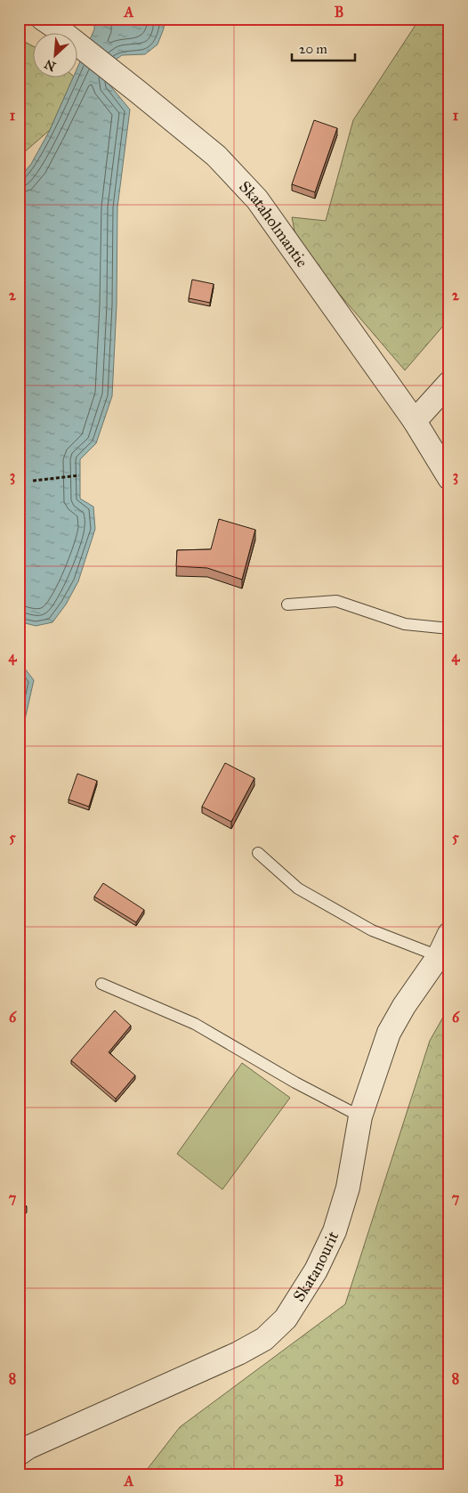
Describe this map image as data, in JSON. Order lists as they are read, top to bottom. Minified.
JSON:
{"streets":{"street":["Skataholmantie","Skatanourit"]},"scale_bar":"20 m","north":"bottom left","grid":{"columns":["A","B"],"rows":["1","2","3","4","5","6","7","8"]}}
